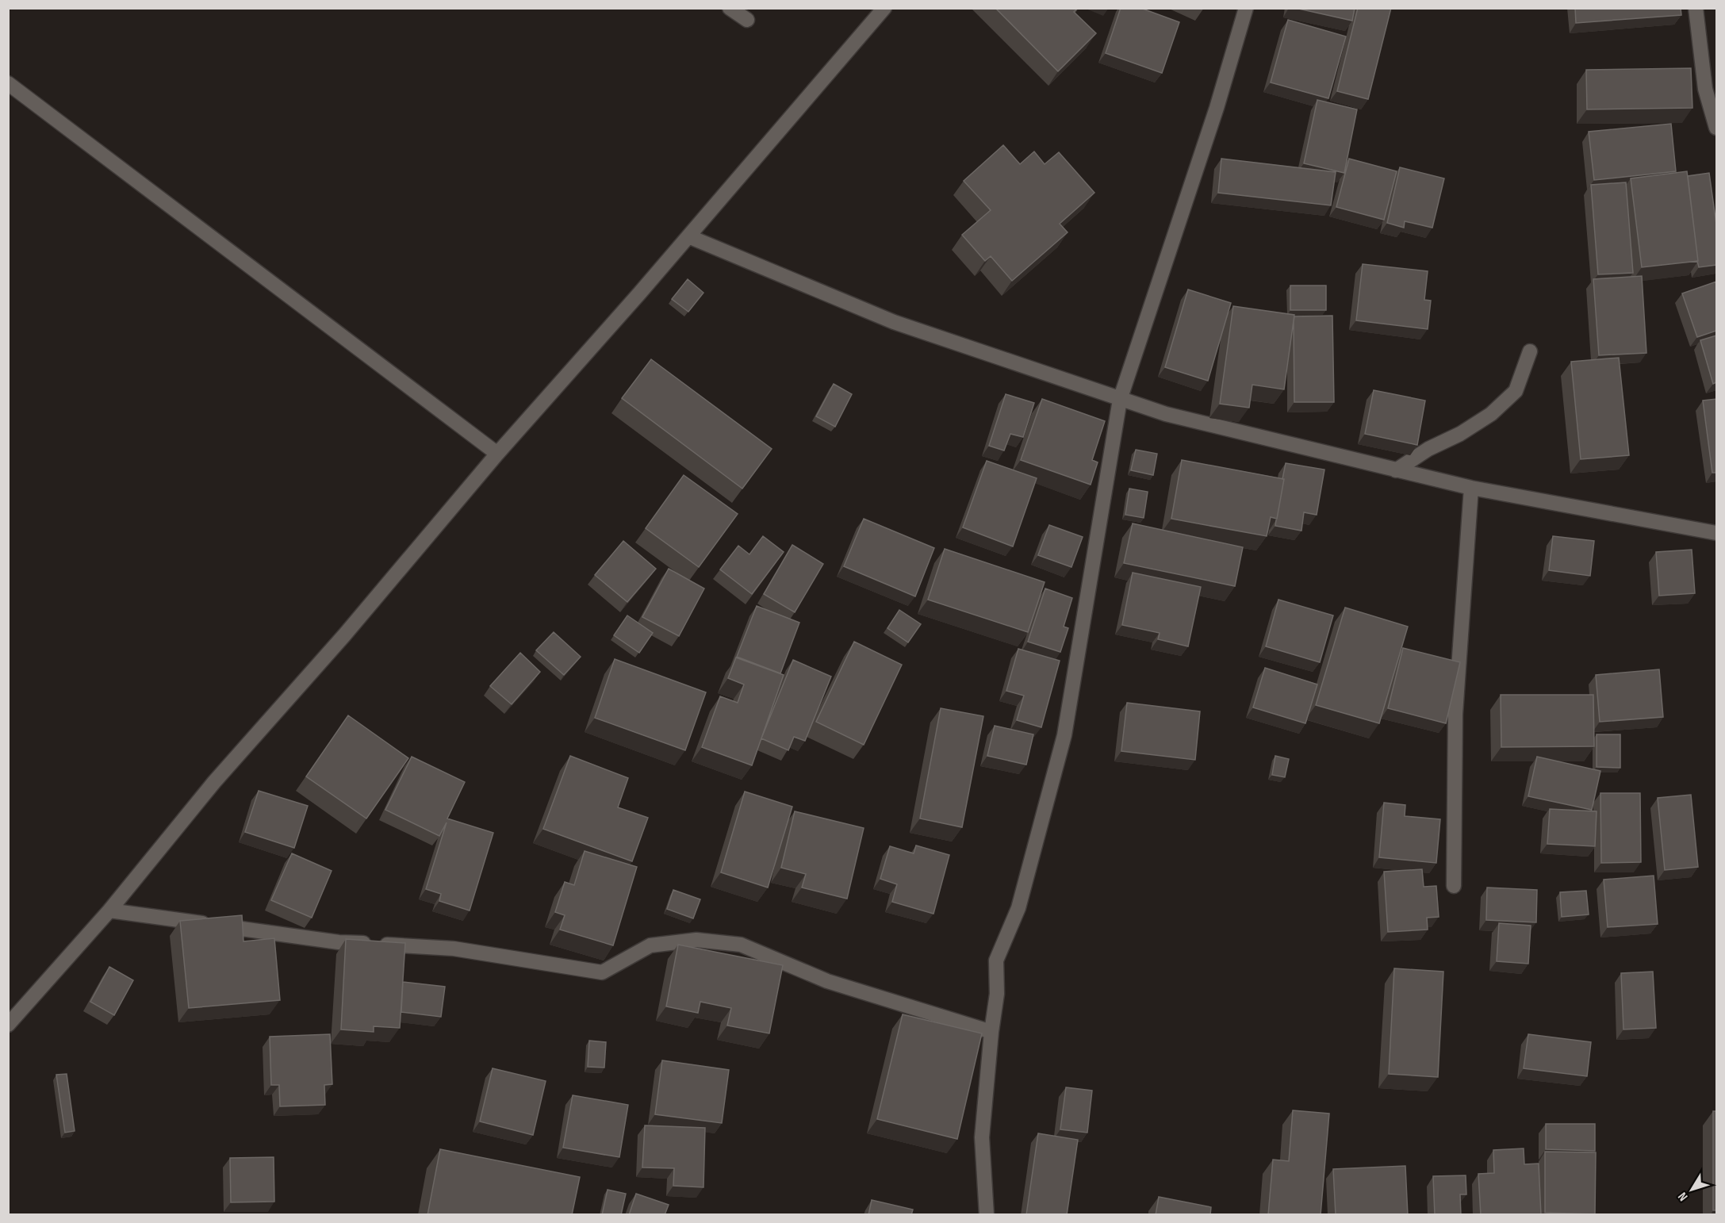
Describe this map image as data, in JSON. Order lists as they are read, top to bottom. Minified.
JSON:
{"north":"bottom left"}
